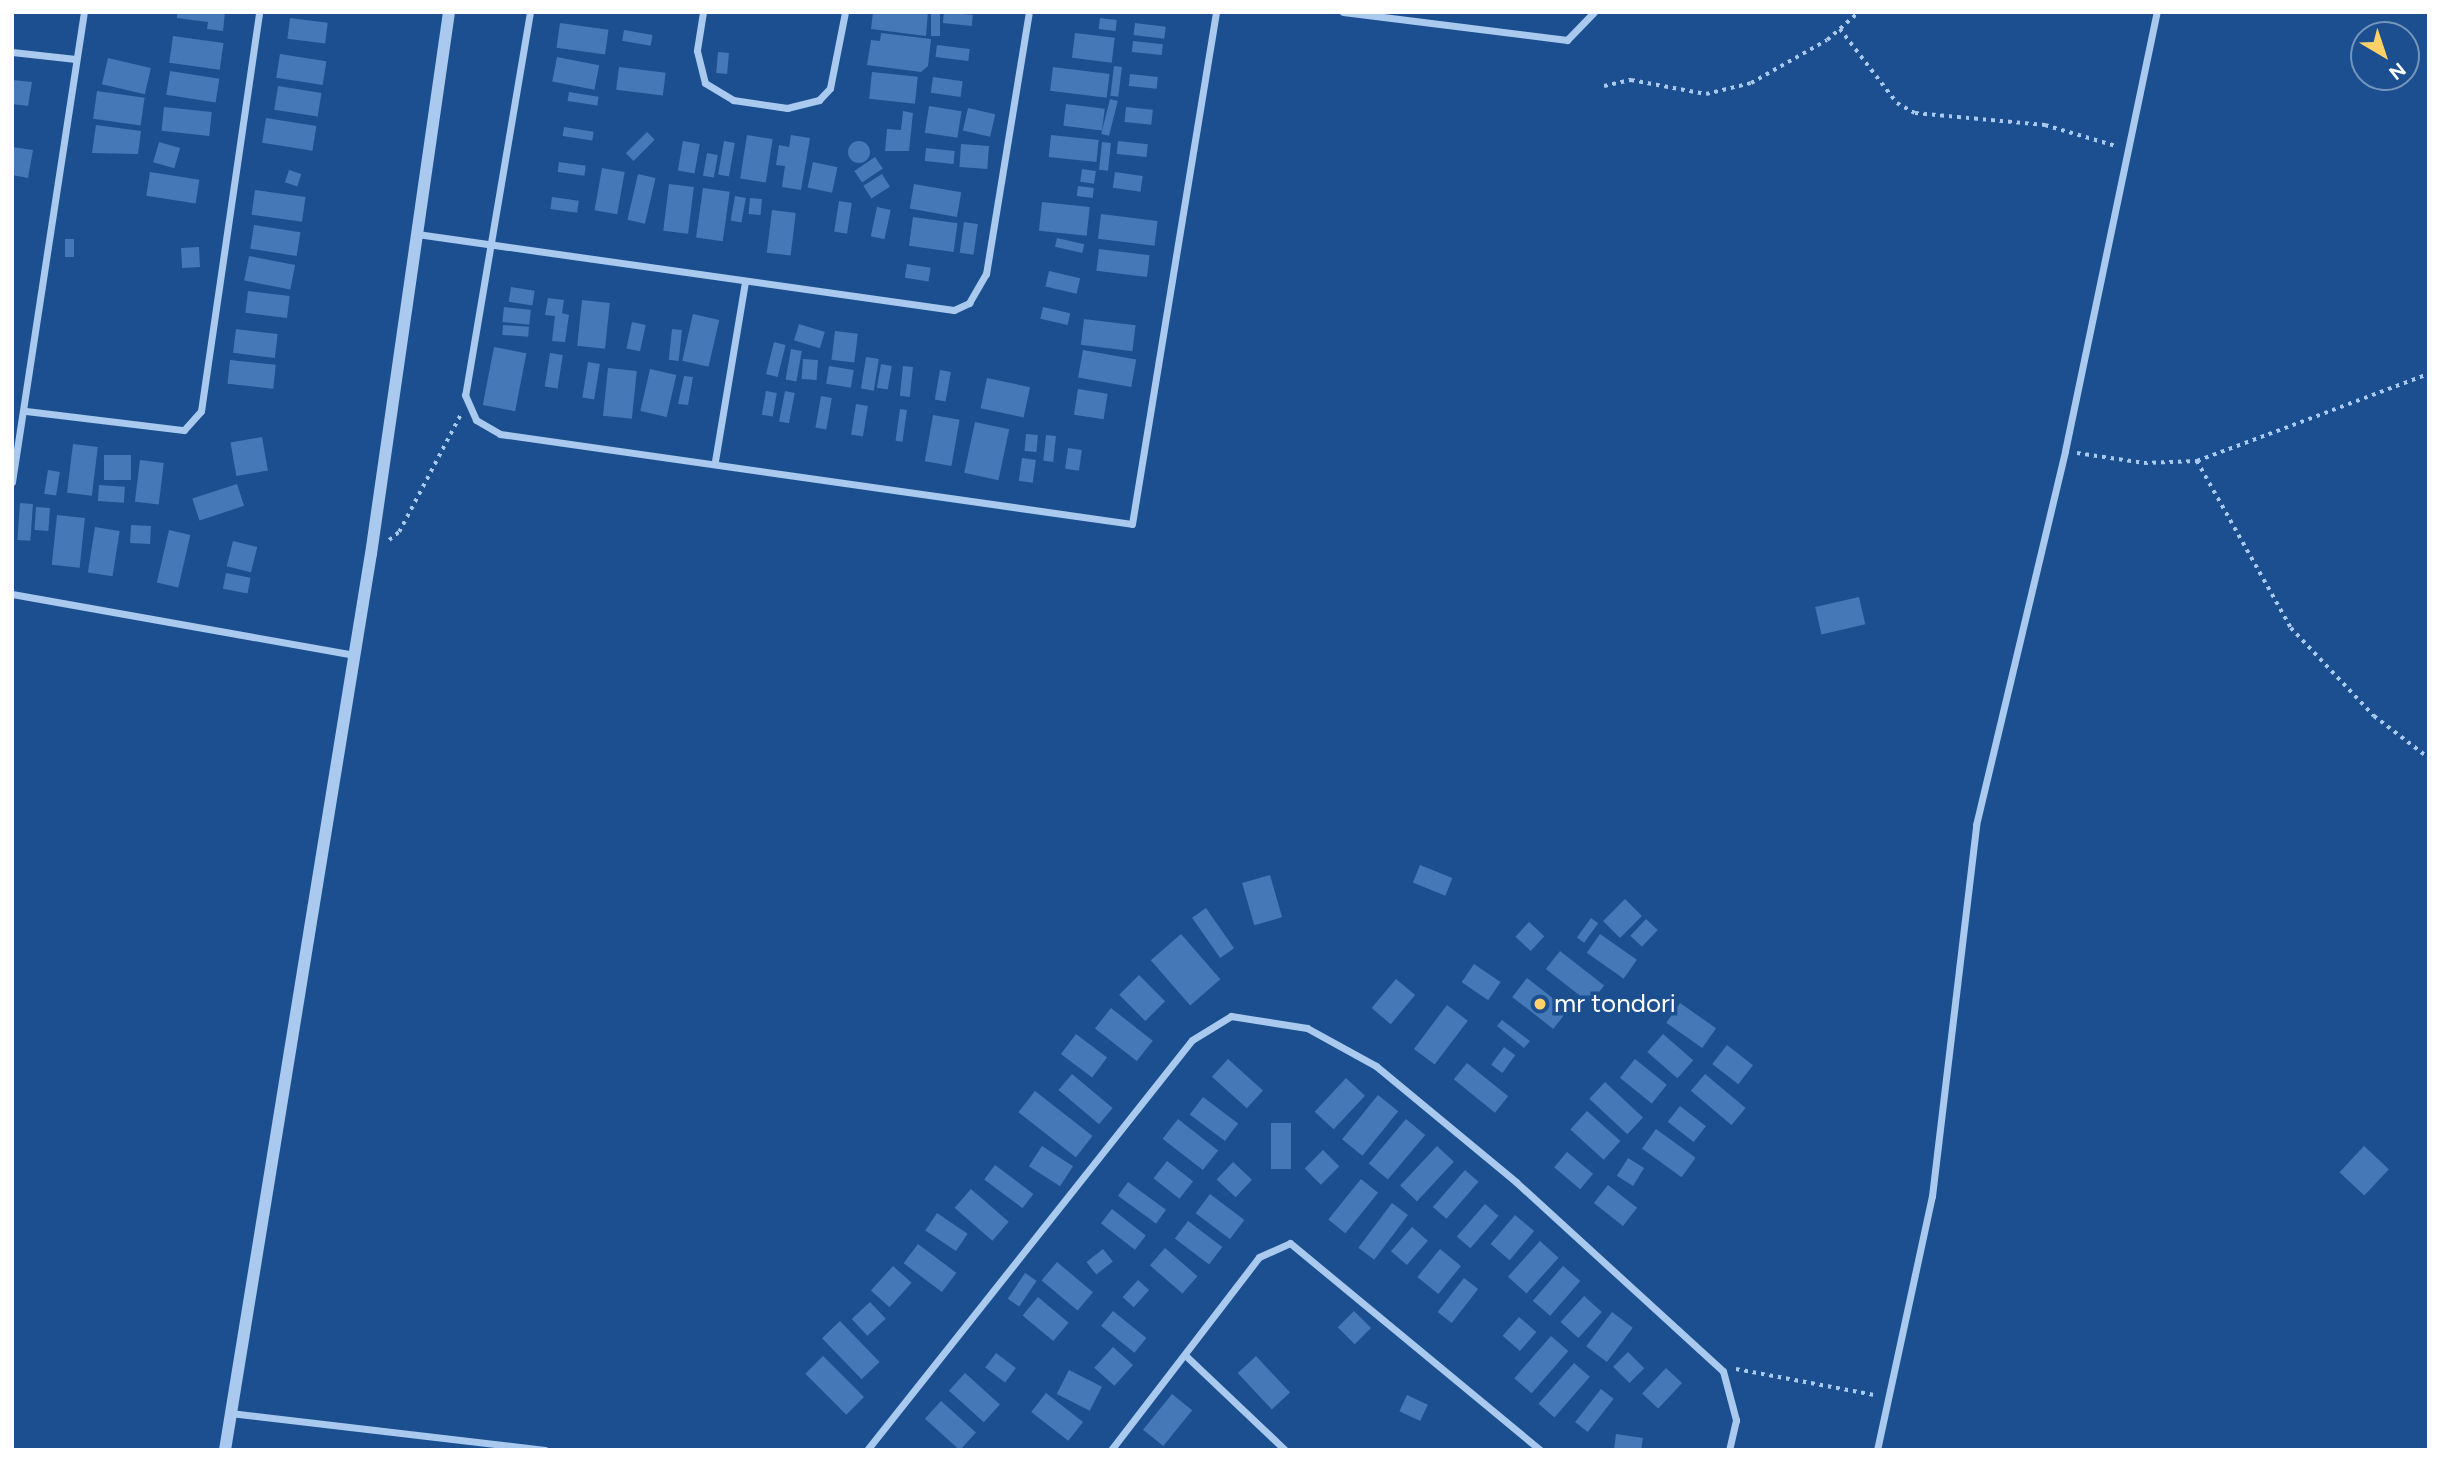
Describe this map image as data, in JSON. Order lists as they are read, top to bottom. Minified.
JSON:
{"places":["mr tondori"],"north":"bottom right"}
